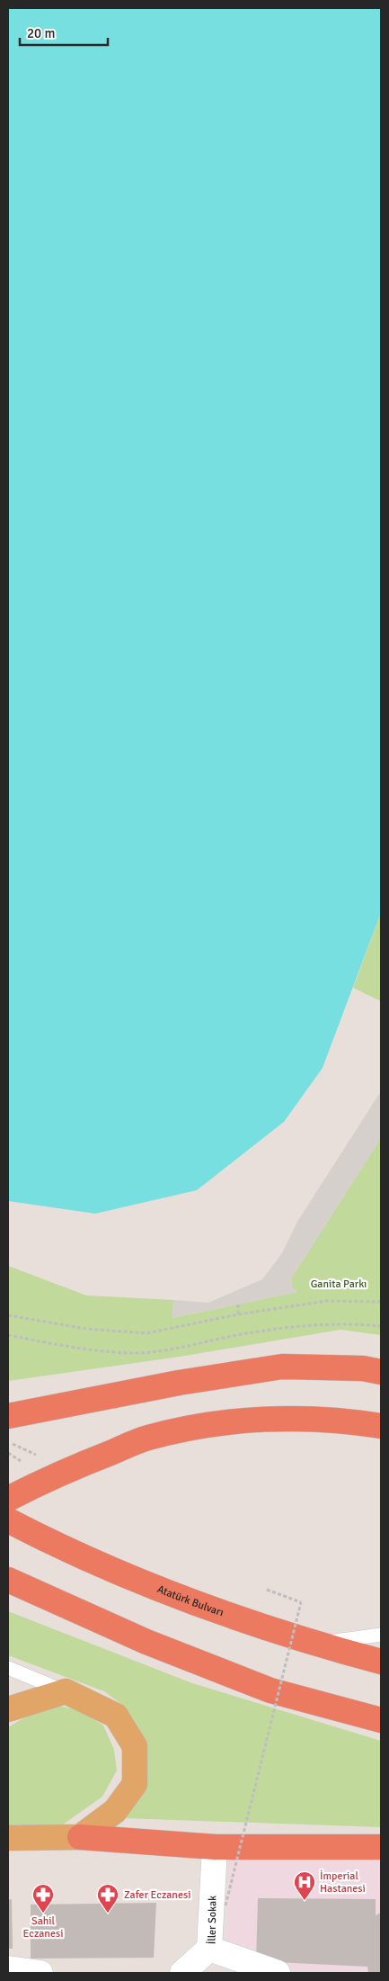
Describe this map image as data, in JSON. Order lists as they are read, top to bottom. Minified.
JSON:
{"streets":{"highway":["Atatürk Bulvarı"],"street":["İller Sokak"]},"parks":["Ganita Parkı"],"places":{"hospital":["İmperial Hastanesi"],"pharmacy":["Sahil Eczanesi","Zafer Eczanesi"]},"scale_bar":"20 m"}
